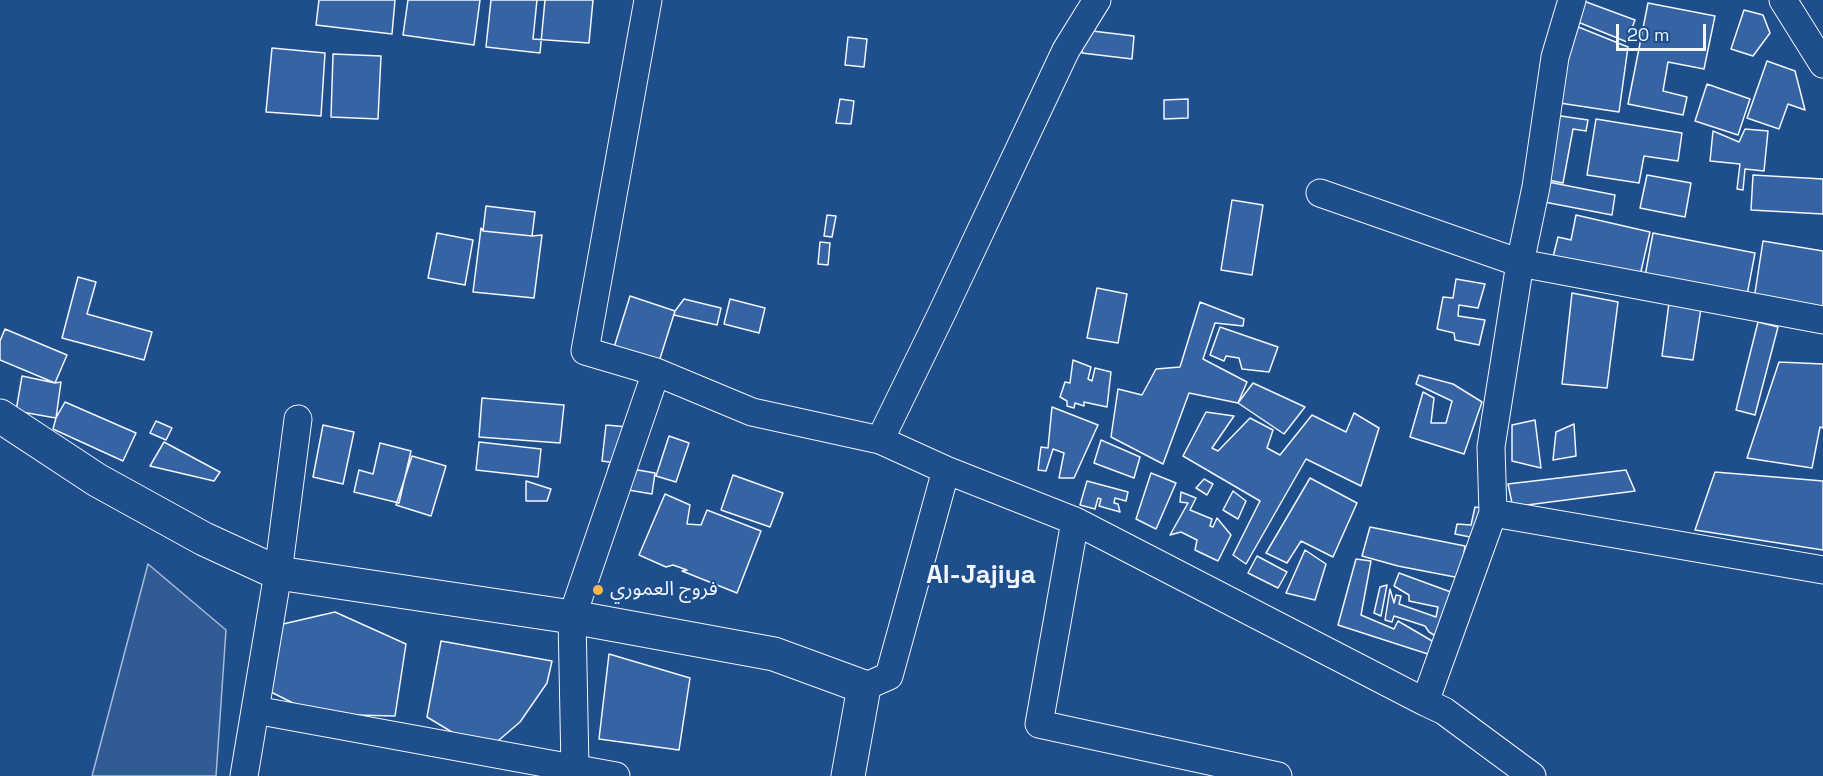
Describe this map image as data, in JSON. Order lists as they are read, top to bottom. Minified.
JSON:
{"districts":["Al-Jajiya"],"places":["فروج العموري"],"scale_bar":"20 m"}
